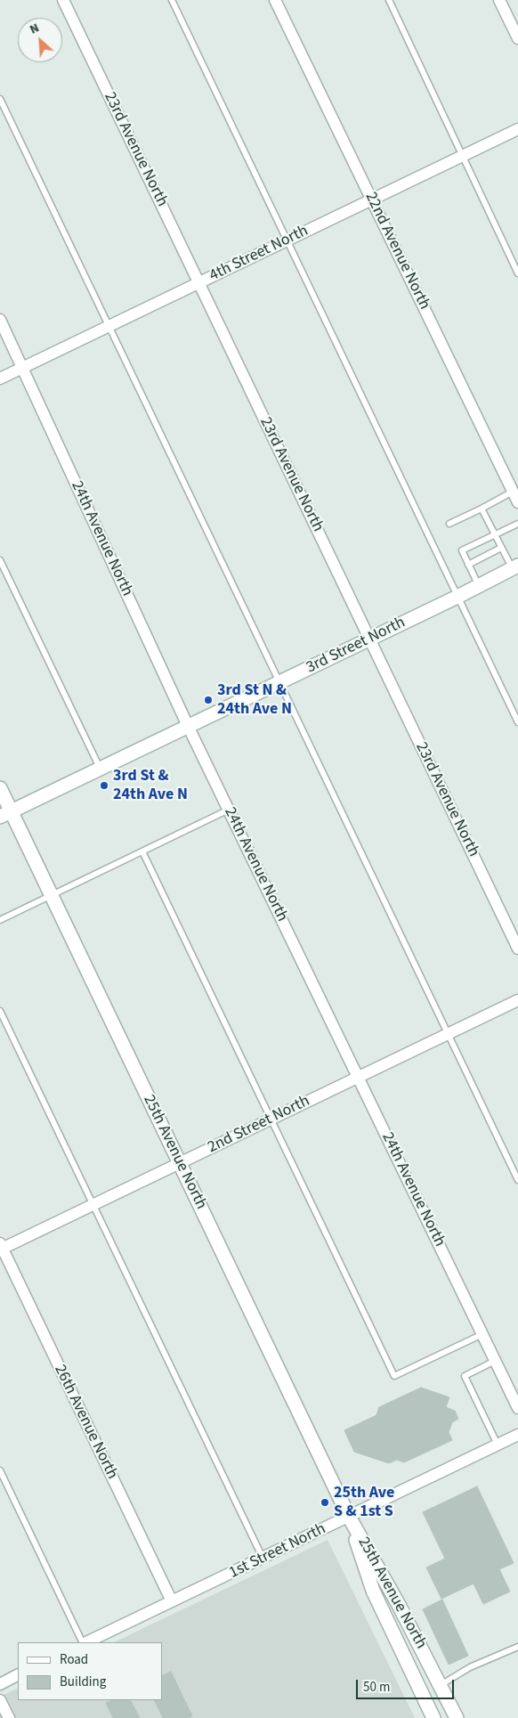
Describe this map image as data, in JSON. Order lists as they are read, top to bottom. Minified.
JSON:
{"streets":{"street":["23rd Avenue North","22nd Avenue North","4th Street North","24th Avenue North","3rd Street North","2nd Street North","25th Avenue North","26th Avenue North","1st Street North"]},"crossings":[["23rd Avenue North","4th Street North"],["23rd Avenue North","3rd Street North"],["22nd Avenue North","4th Street North"],["4th Street North","24th Avenue North"],["24th Avenue North","3rd Street North"],["24th Avenue North","2nd Street North"],["3rd Street North","25th Avenue North"],["2nd Street North","25th Avenue North"],["2nd Street North","26th Avenue North"],["25th Avenue North","1st Street North"],["26th Avenue North","1st Street North"]],"places":["3rd St N & 24th Ave N","3rd St & 24th Ave N","25th Ave S & 1st S"],"legend":["Road","Building"],"scale_bar":"50 m","north":"top left"}
